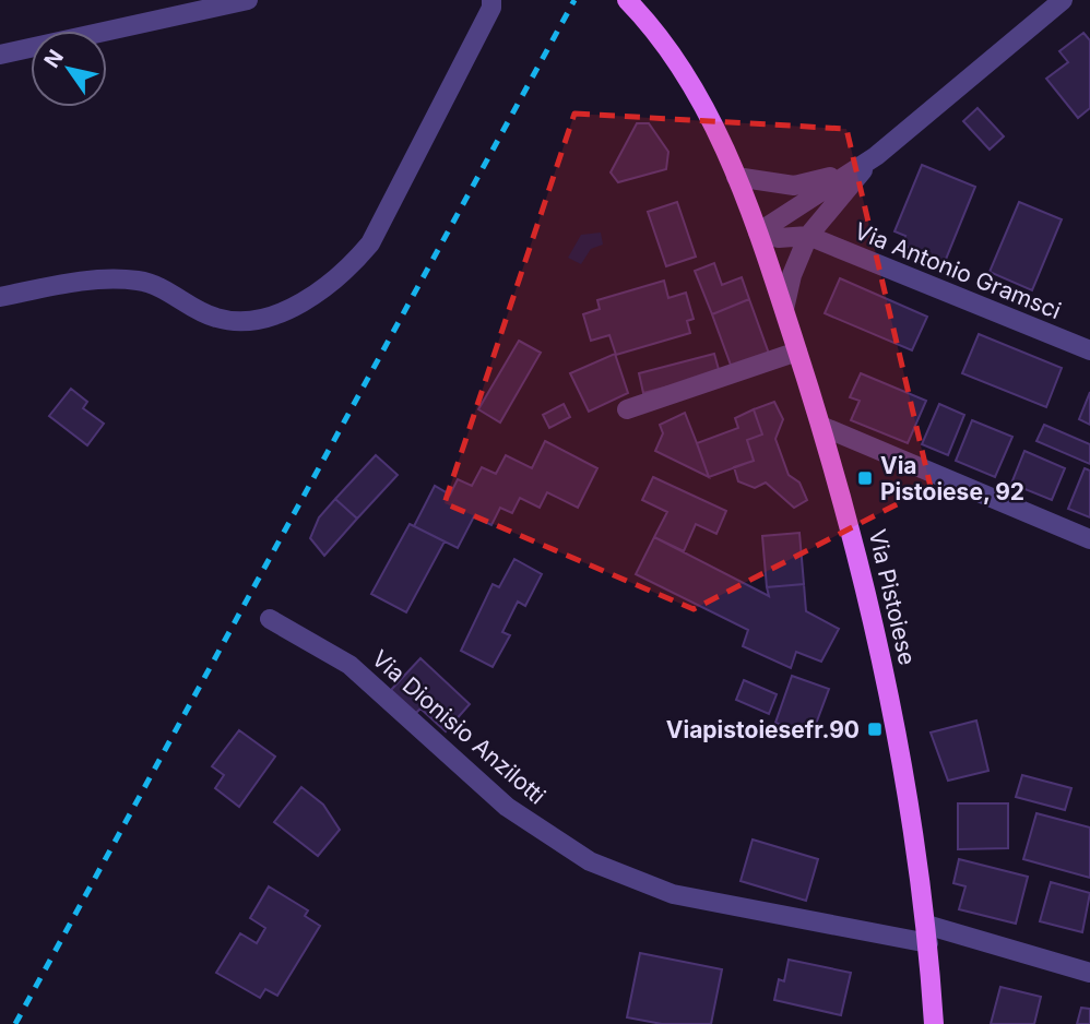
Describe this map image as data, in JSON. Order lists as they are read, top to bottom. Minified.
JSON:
{"streets":{"main road":["Via Pistoiese"],"street":["Via Antonio Gramsci","Via Dionisio Anzilotti"]},"crossings":[["Via Pistoiese","Via Dionisio Anzilotti"]],"places":{"transit":["Via Pistoiese, 92","Viapistoiesefr.90"]},"north":"top left"}
